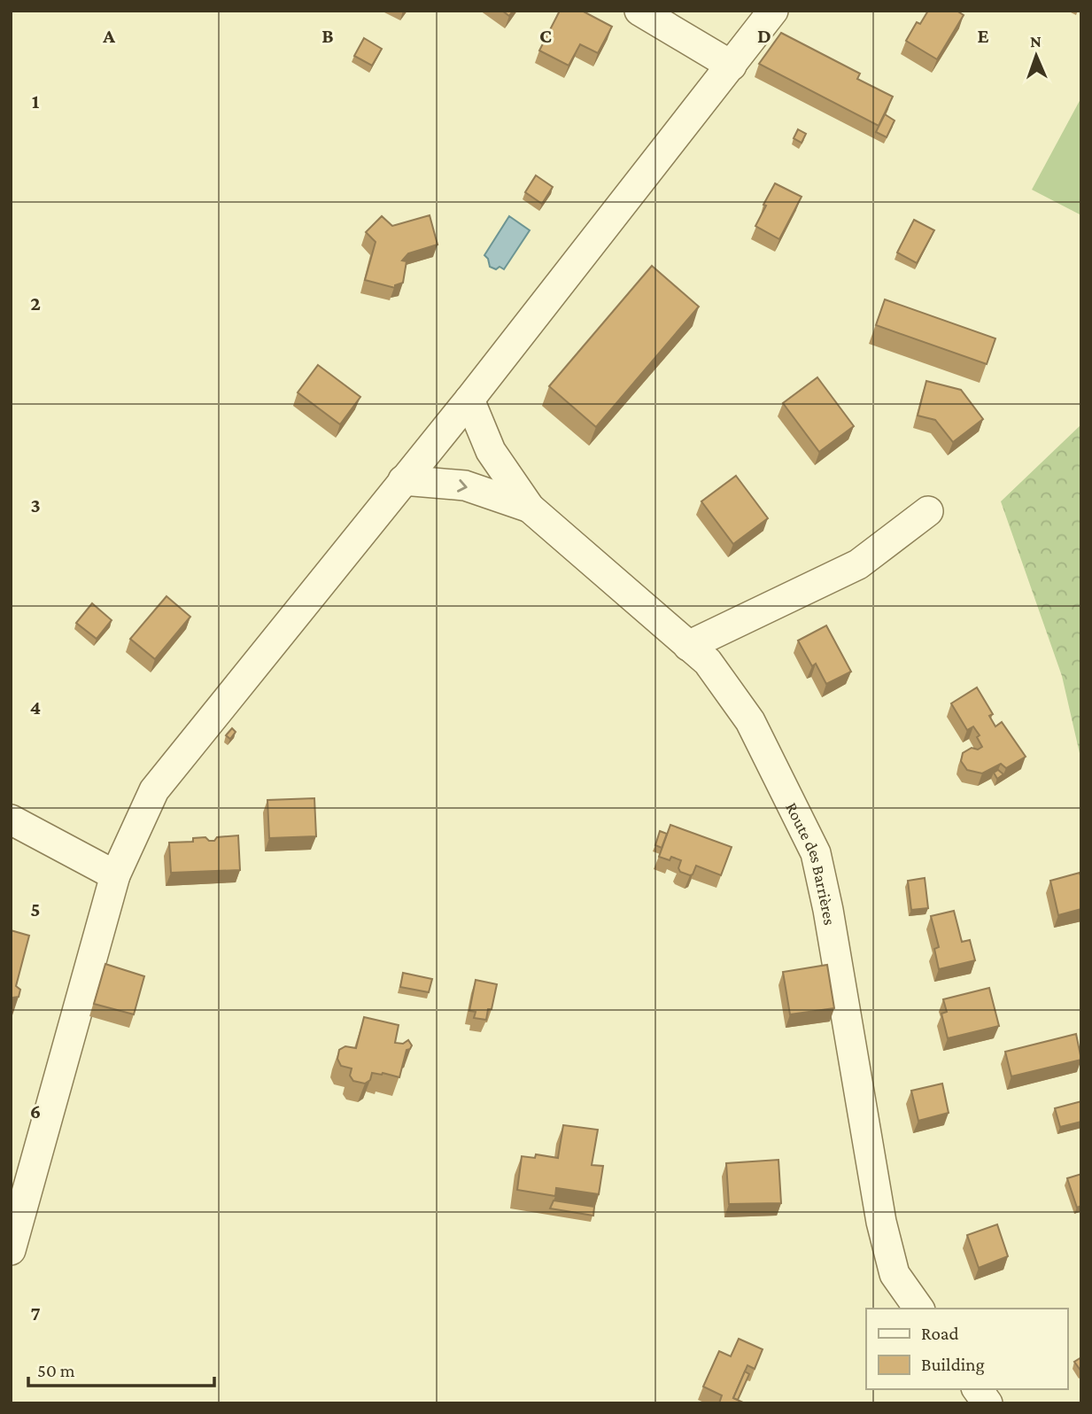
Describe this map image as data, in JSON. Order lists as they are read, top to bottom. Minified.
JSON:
{"streets":{"street":["Route des Barrières"]},"legend":["Road","Building"],"scale_bar":"50 m","north":"top","grid":{"columns":["A","B","C","D","E"],"rows":["1","2","3","4","5","6","7"]}}
